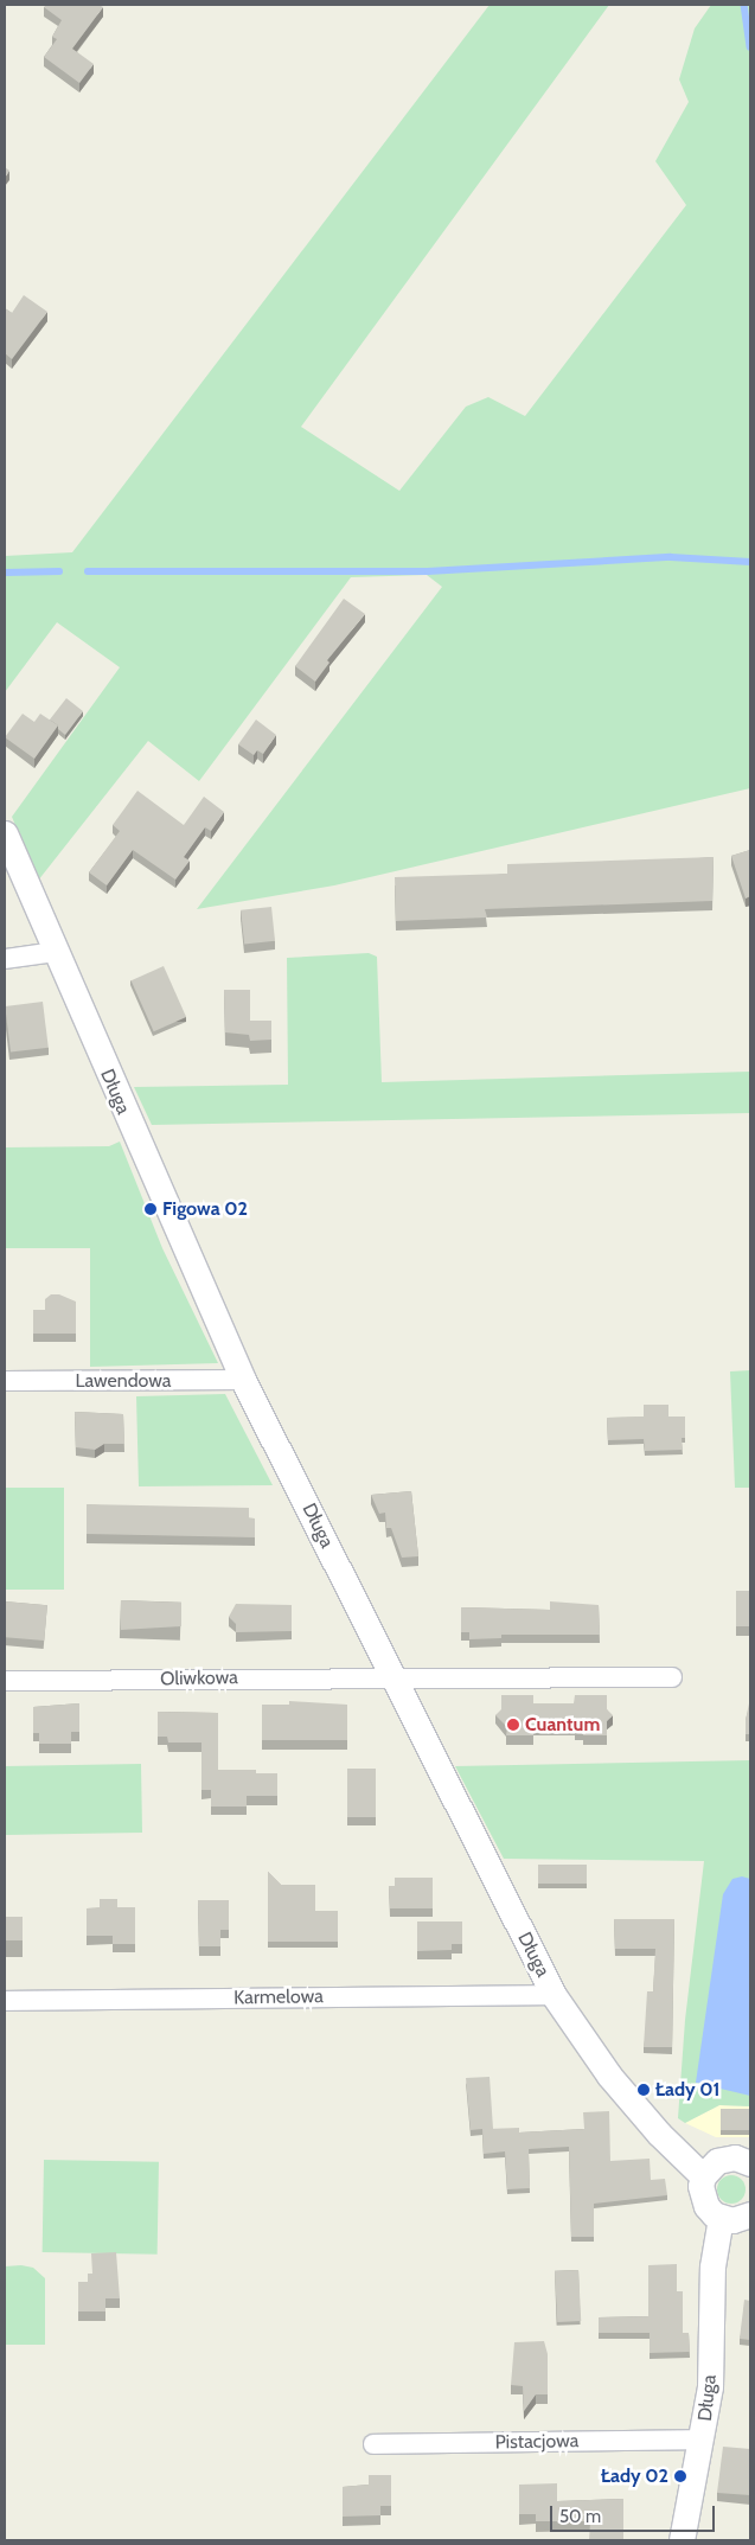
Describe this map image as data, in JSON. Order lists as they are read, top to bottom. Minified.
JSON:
{"streets":{"street":["Długa","Lawendowa","Oliwkowa","Karmelowa","Pistacjowa"]},"crossings":[["Długa","Lawendowa"],["Długa","Oliwkowa"],["Długa","Karmelowa"],["Długa","Pistacjowa"]],"places":["Figowa 02","Cuantum","Łady 01","Łady 02"],"scale_bar":"50 m"}
